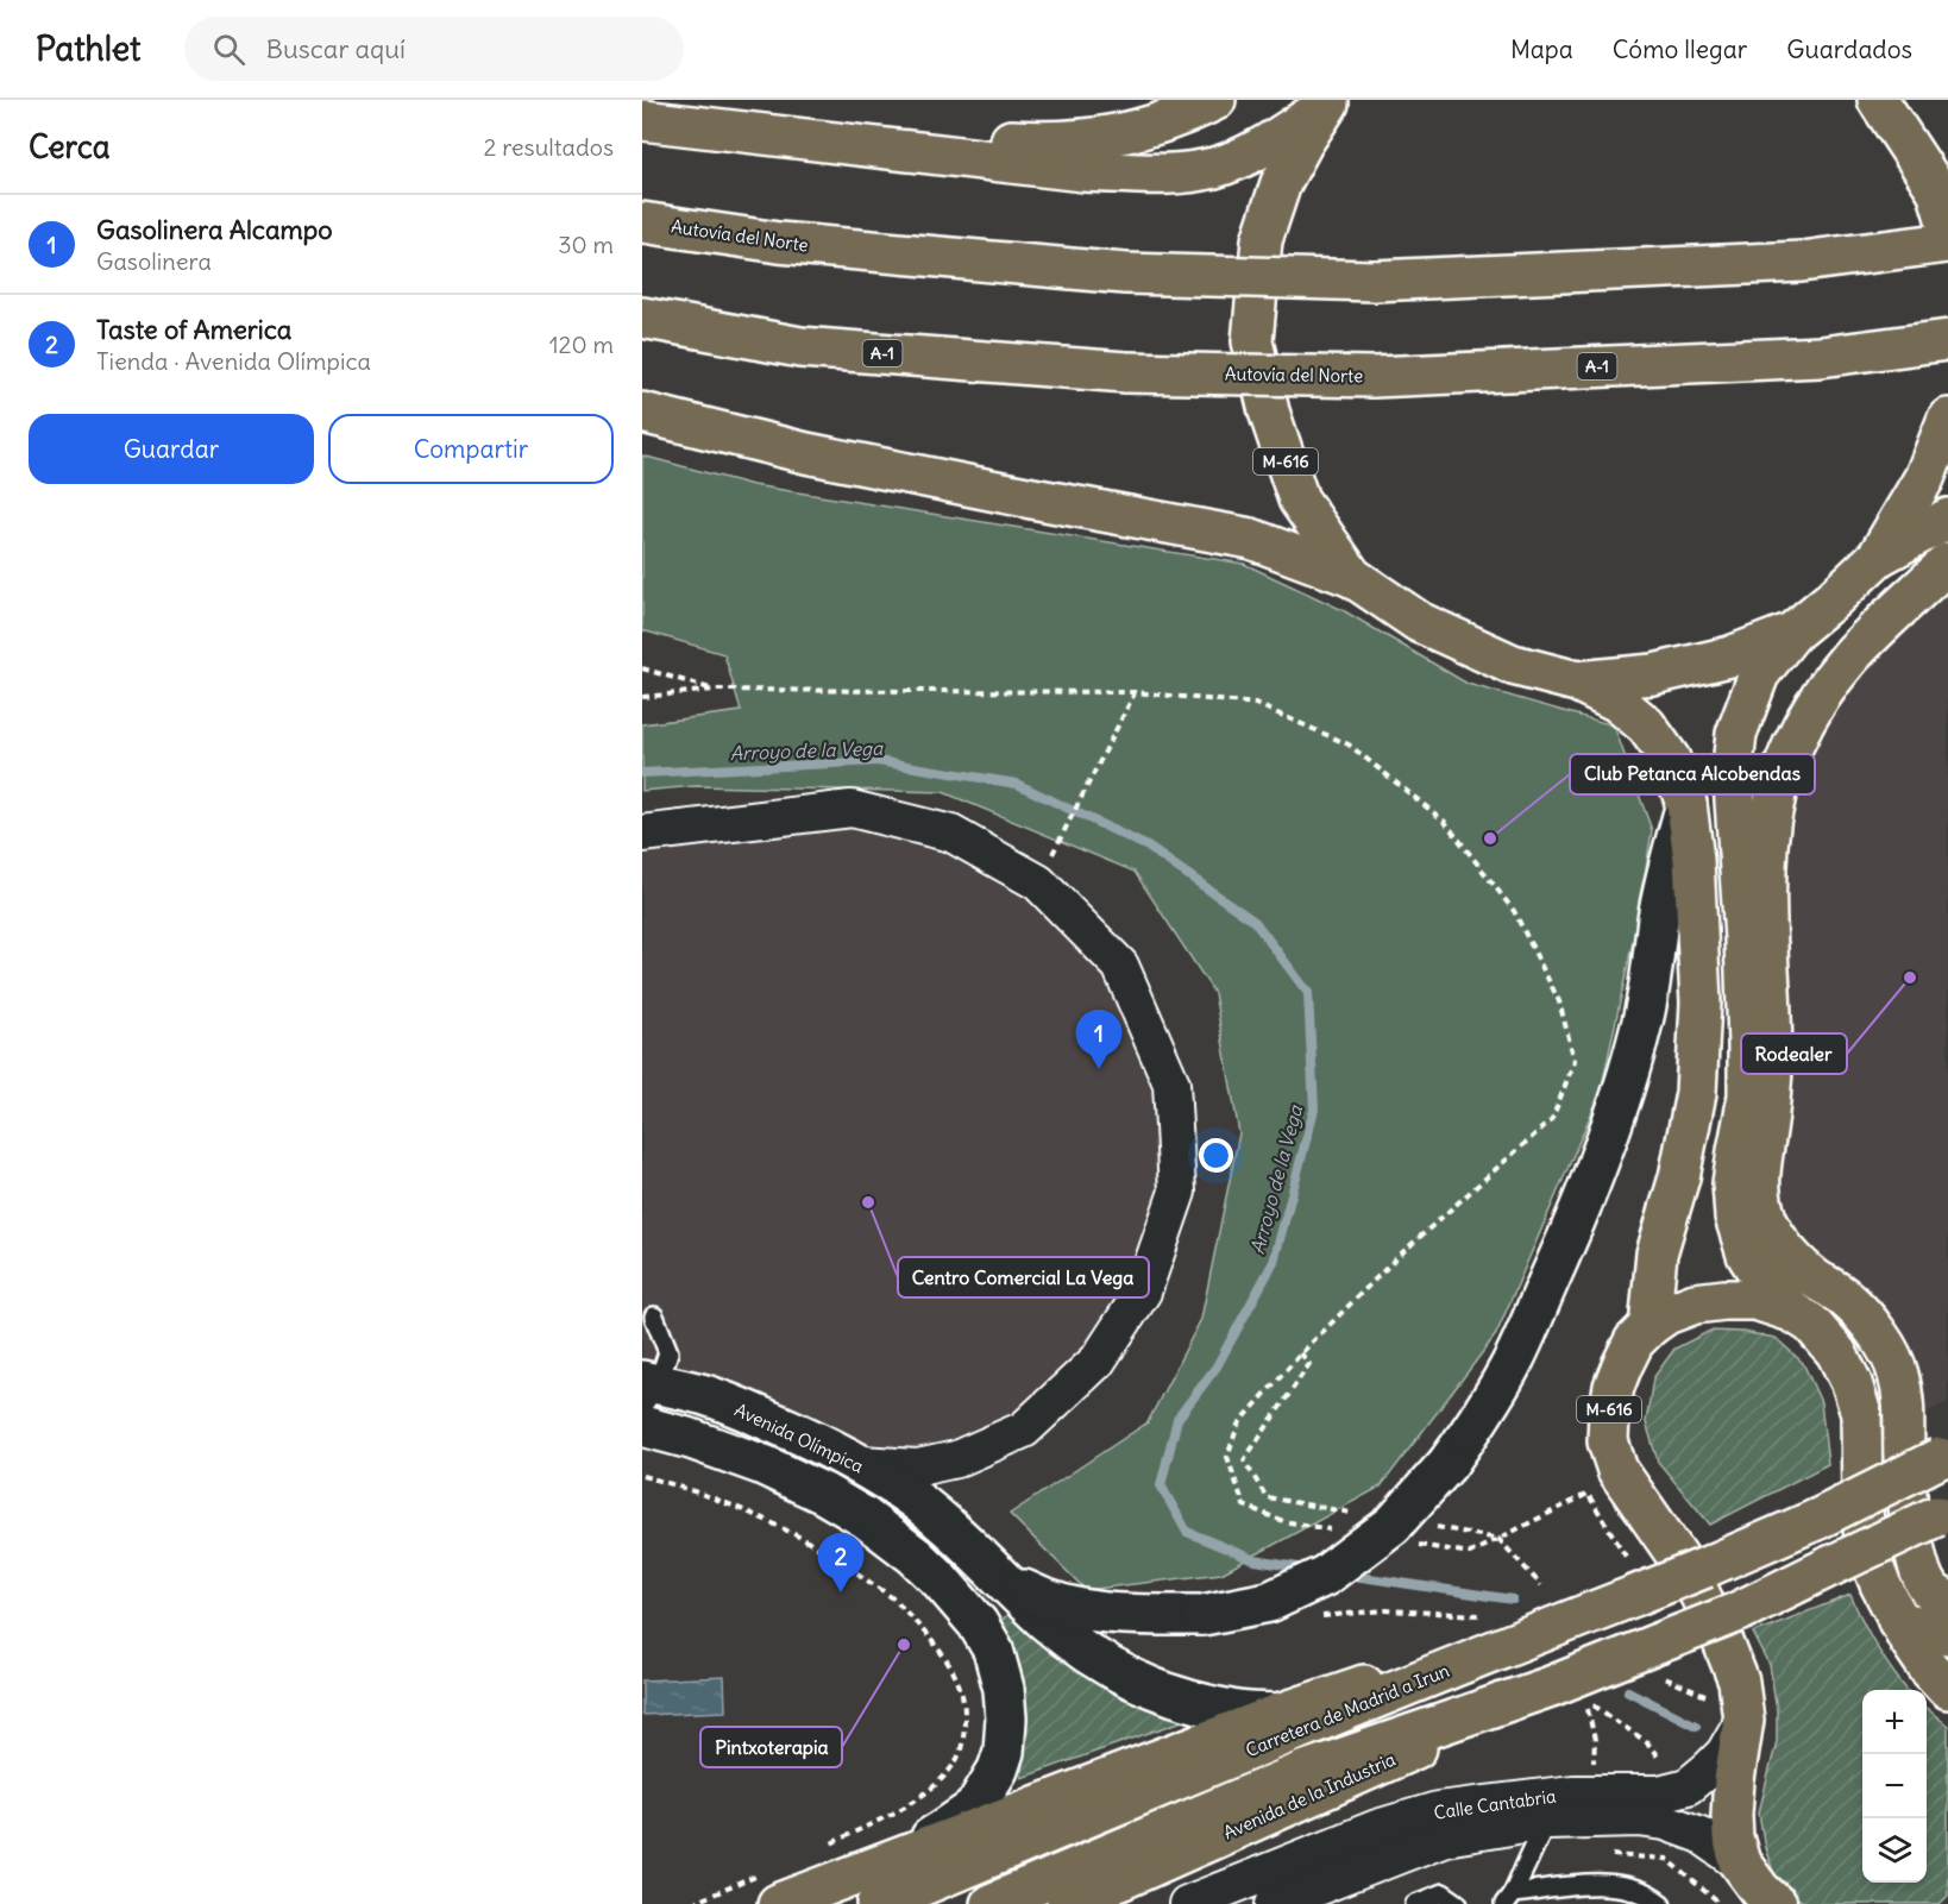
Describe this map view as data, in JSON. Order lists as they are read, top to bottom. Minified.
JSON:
{"streets":{"main road":["Autovía del Norte","A-1","M-616","Carretera de Madrid a Irun","Avenida de la Industria"],"street":["Avenida Olímpica","Calle Cantabria"]},"crossings":[["M-616","Calle Cantabria"]],"water":["Arroyo de la Vega"],"places":["Club Petanca Alcobendas","Rodealer","Centro Comercial La Vega","Pintxoterapia"],"page":{"header":"Pathlet","search":"Buscar aquí","nav":["Mapa","Cómo llegar","Guardados"],"heading":["Cerca","2 resultados"],"list":[{"mark":"1","name":"Gasolinera Alcampo","note":"Gasolinera","value":"30 m"},{"mark":"2","name":"Taste of America","note":"Tienda · Avenida Olímpica","value":"120 m"}],"buttons":["Guardar","Compartir"],"pins":["1","2"],"map_buttons":["+","−"]}}
